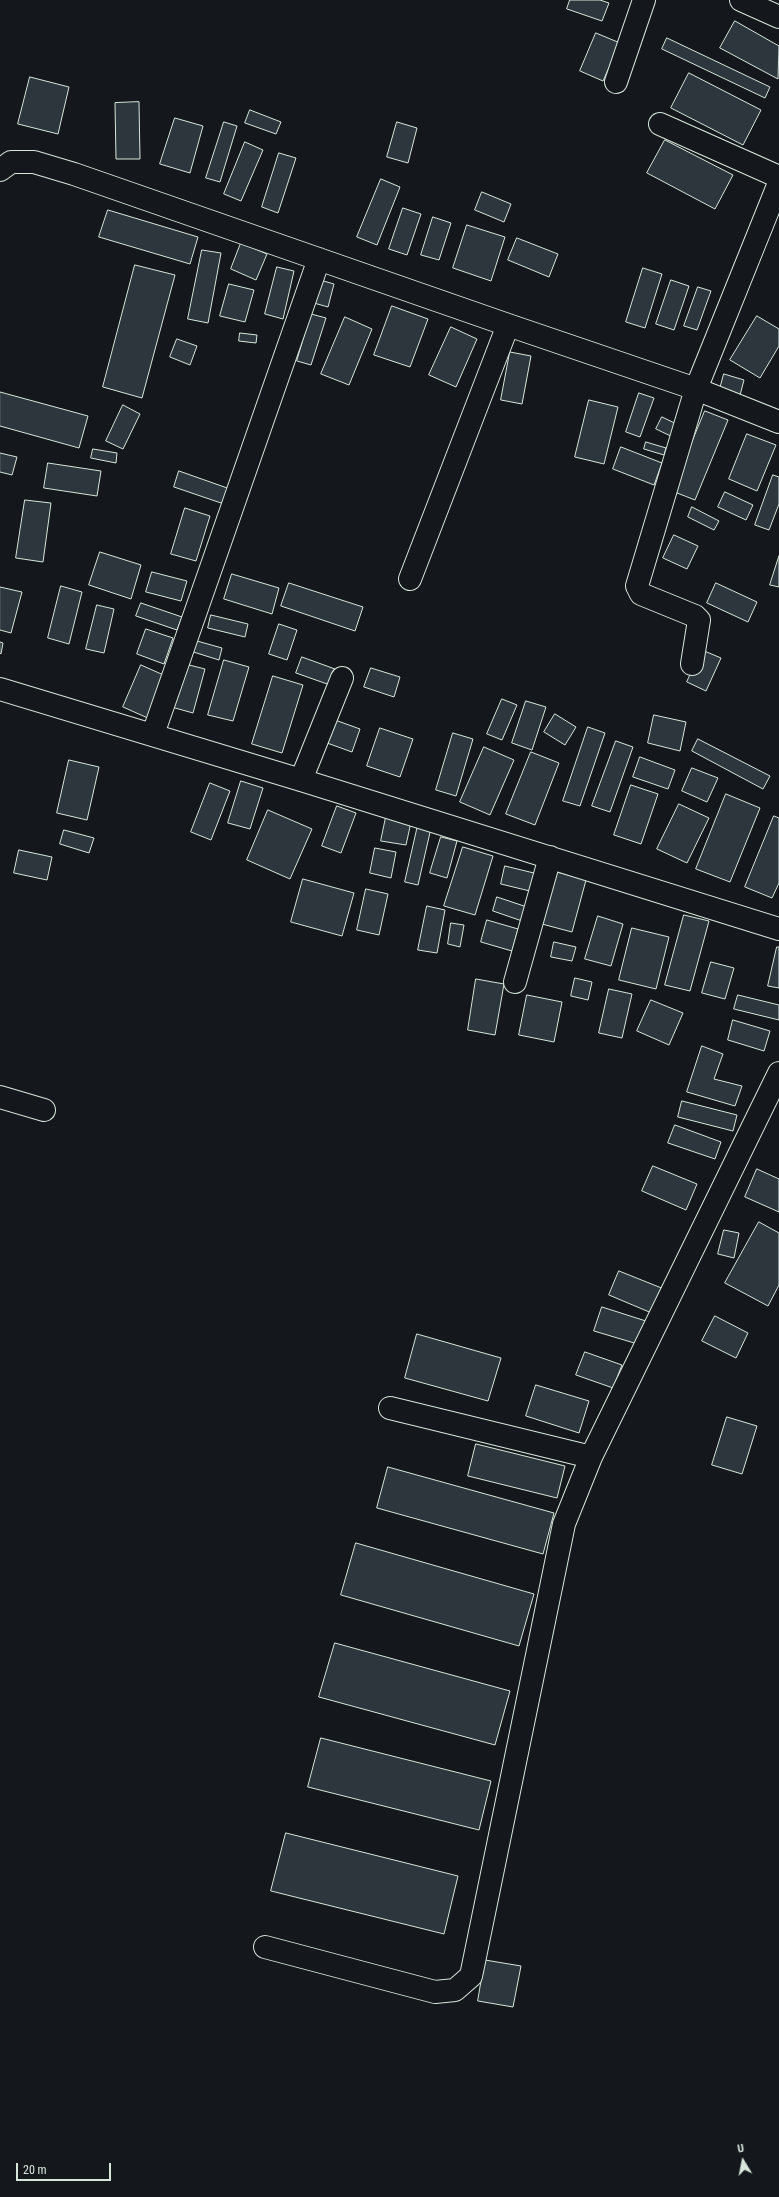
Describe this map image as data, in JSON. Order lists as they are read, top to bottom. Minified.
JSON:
{"scale_bar":"20 m","north":"top"}
